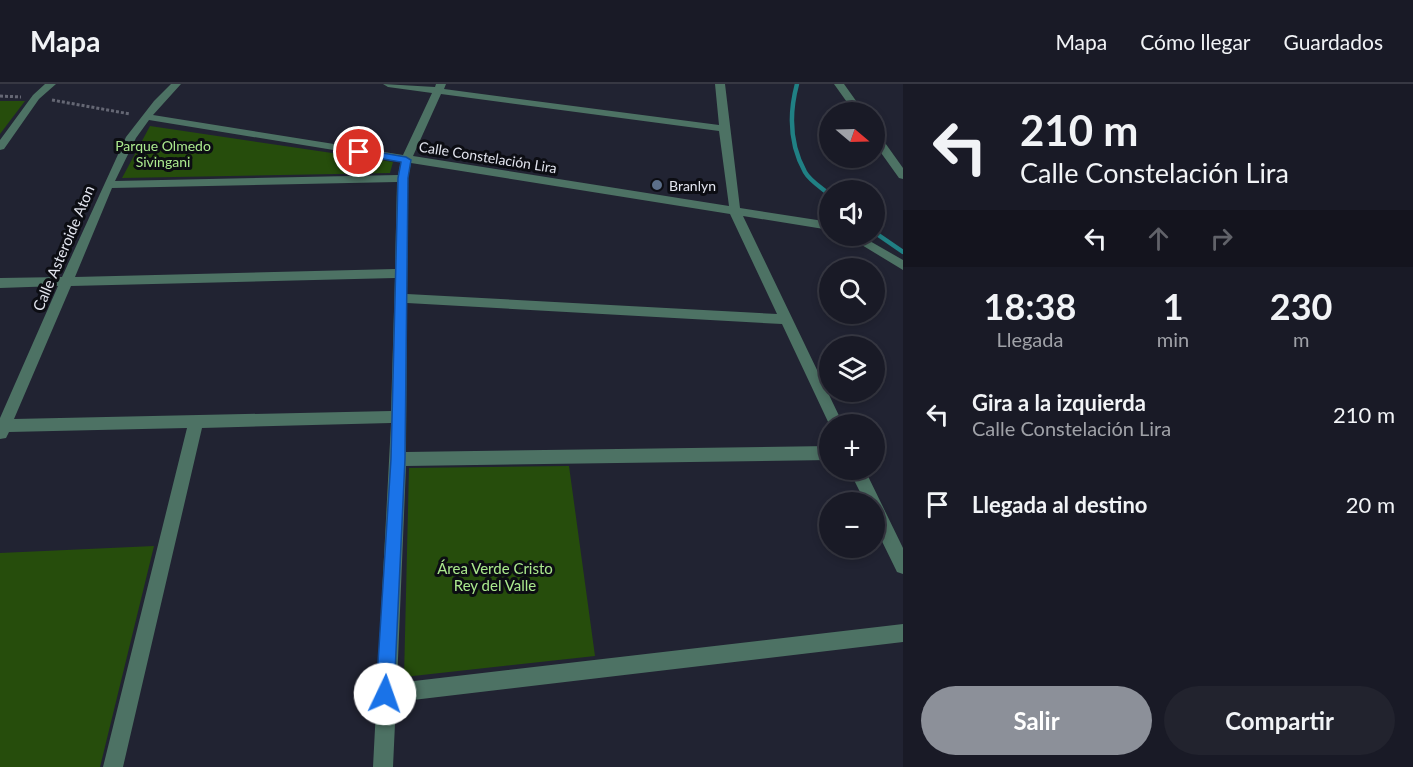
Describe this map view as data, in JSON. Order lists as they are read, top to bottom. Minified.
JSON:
{"streets":{"street":["Calle Constelación Lira","Calle Asteroide Aton"]},"crossings":[["Calle Constelación Lira","Calle Asteroide Aton"]],"parks":["Parque Olmedo Sivingani","Área Verde Cristo Rey del Valle"],"places":["Branlyn"],"north":"right","page":{"header":"Mapa","nav":["Mapa","Cómo llegar","Guardados"],"turn":["210 m","Calle Constelación Lira"],"map_buttons":["+","−"],"eta":["18:38","Llegada","1","min","230","m"],"list":[{"name":"Gira a la izquierda","note":"Calle Constelación Lira","value":"210 m"},{"name":"Llegada al destino","value":"20 m"}],"buttons":["Salir","Compartir"]}}
